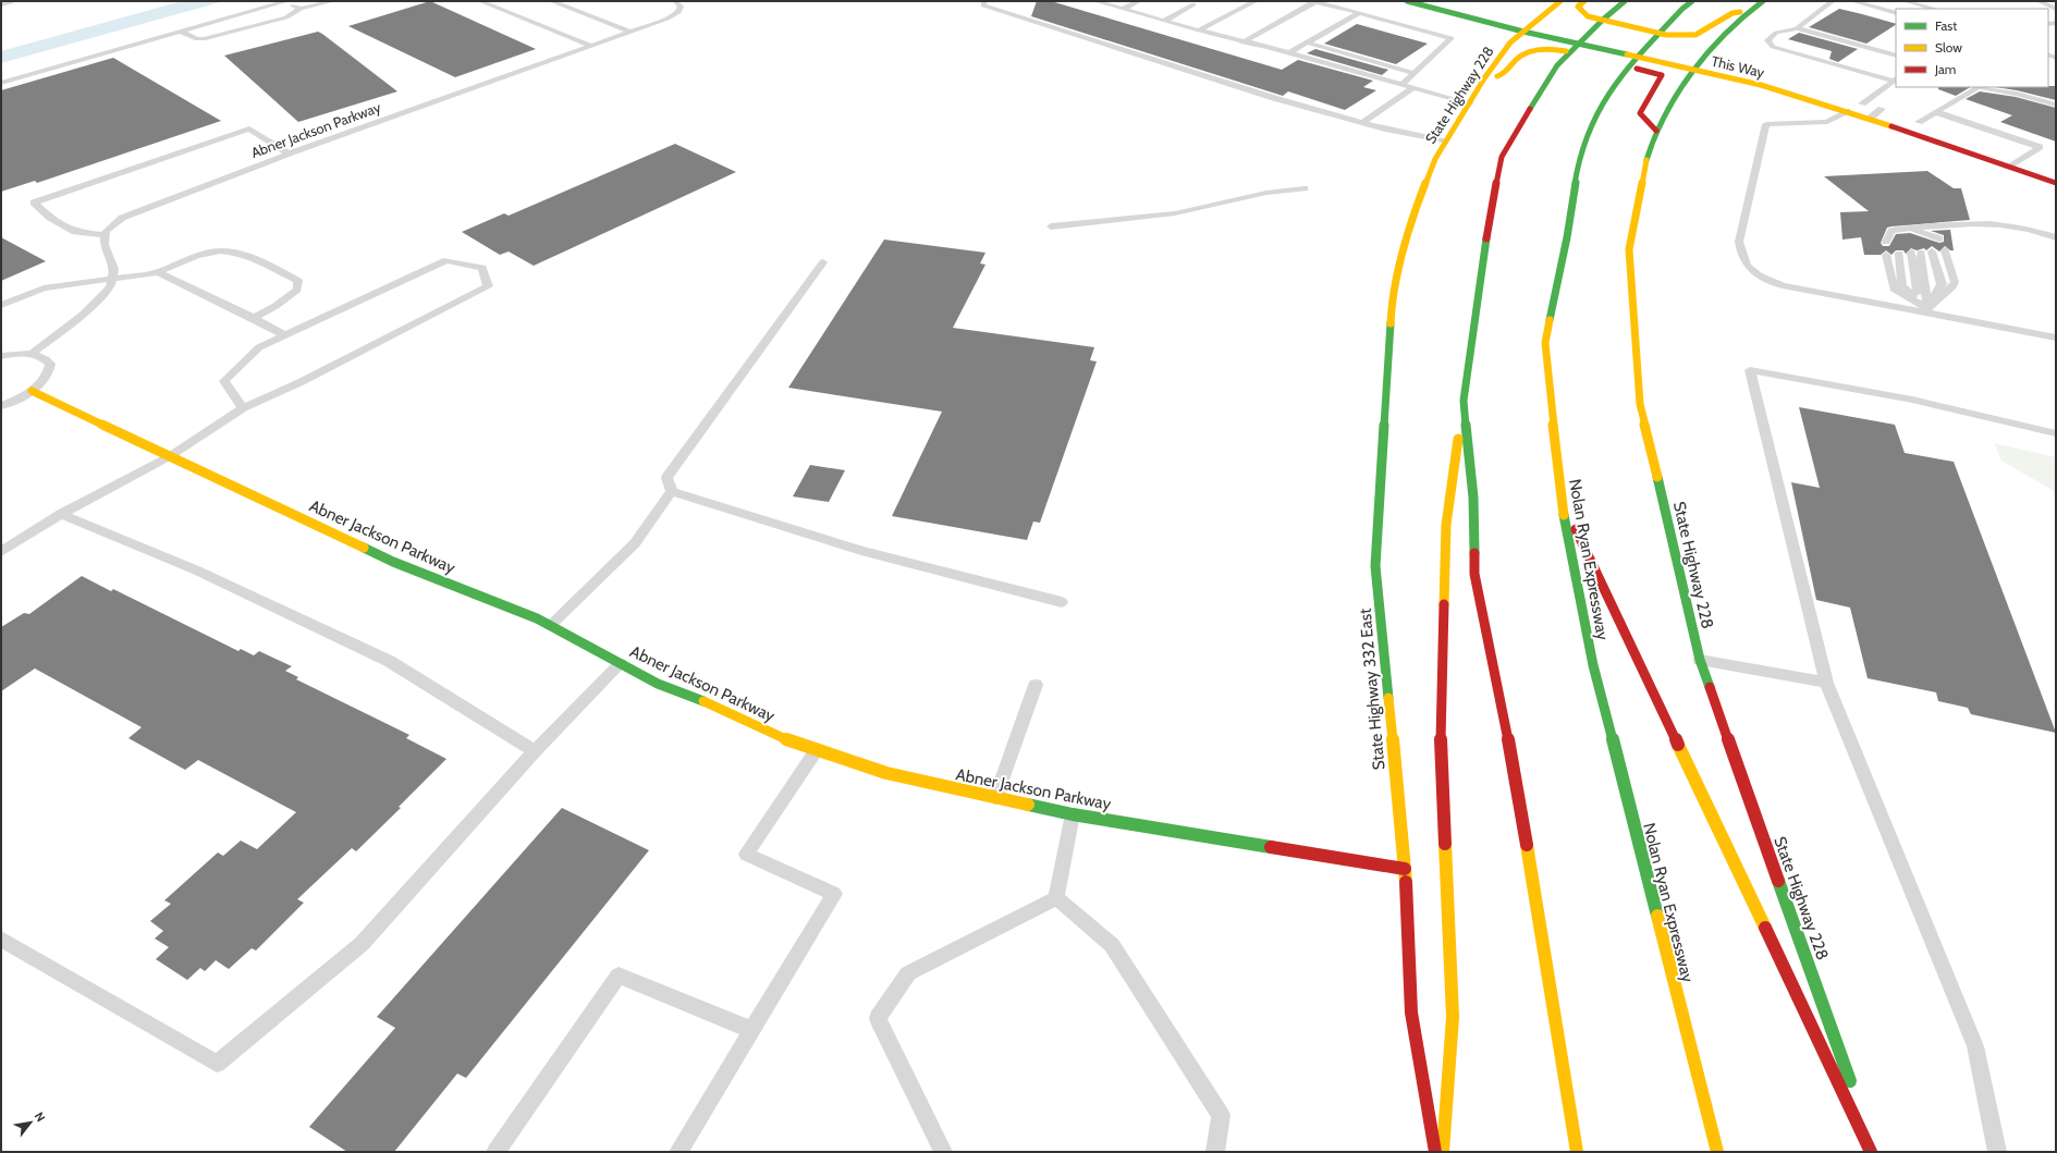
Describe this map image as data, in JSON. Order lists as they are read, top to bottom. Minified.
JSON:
{"streets":{"main road":["This Way","State Highway 228","Abner Jackson Parkway","Nolan Ryan Expressway","State Highway 332 East"]},"crossings":[["This Way","State Highway 228"],["State Highway 228","State Highway 332 East"],["Abner Jackson Parkway","State Highway 332 East"]],"legend":["Fast","Slow","Jam"],"north":"top right"}
